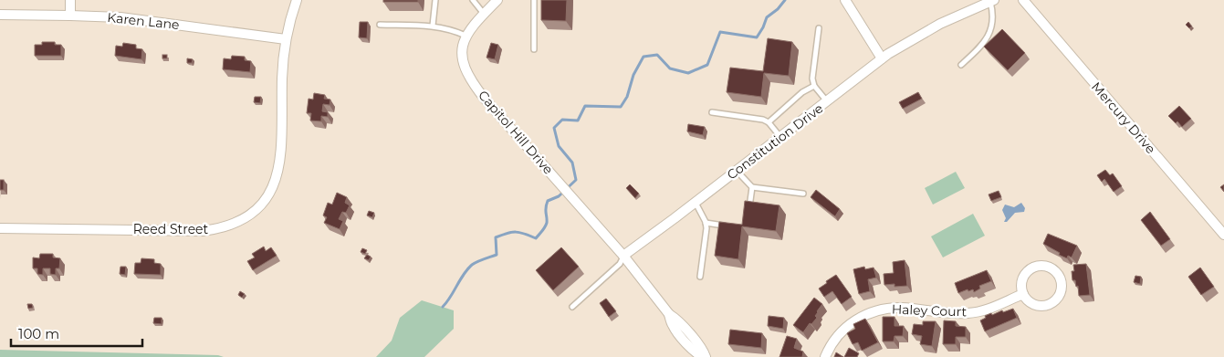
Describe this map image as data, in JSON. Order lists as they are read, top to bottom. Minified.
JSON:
{"streets":{"street":["Karen Lane","Mercury Drive","Capitol Hill Drive","Constitution Drive","Reed Street","Haley Court"]},"crossings":[["Karen Lane","Reed Street"],["Capitol Hill Drive","Constitution Drive"]],"scale_bar":"100 m"}
